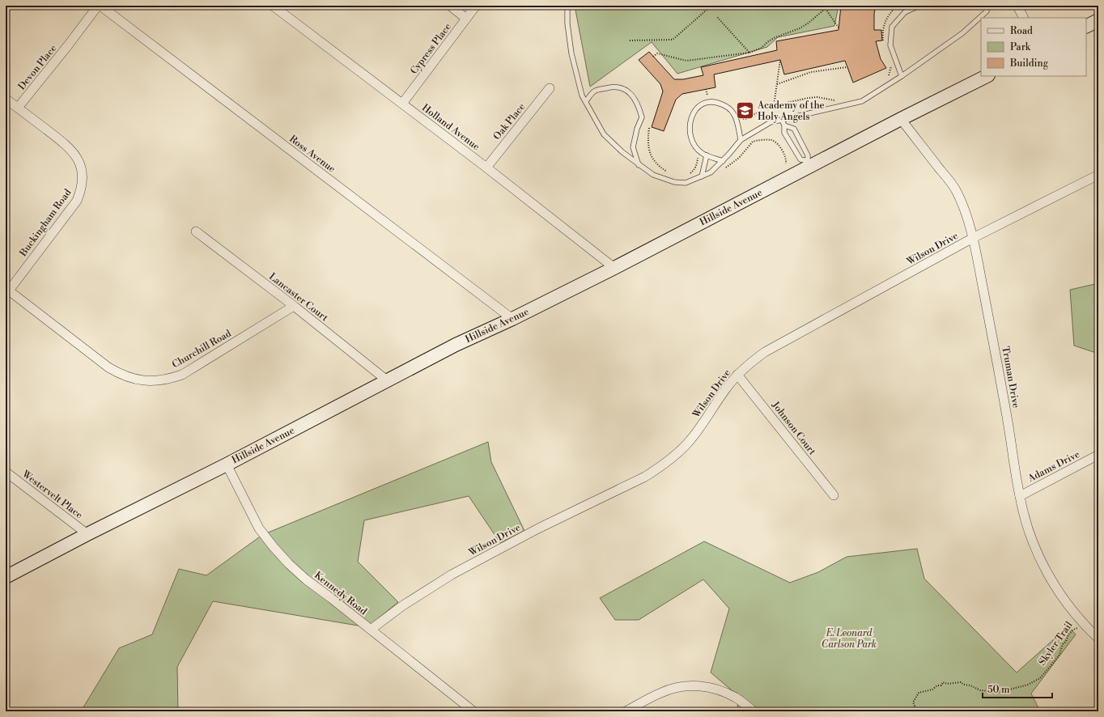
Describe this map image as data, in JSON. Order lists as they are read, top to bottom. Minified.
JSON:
{"streets":{"main road":["Hillside Avenue"],"street":["Cypress Place","Devon Place","Oak Place","Holland Avenue","Ross Avenue","Buckingham Road","Wilson Drive","Lancaster Court","Churchill Road","Truman Drive","Johnson Court","Adams Drive","Westervelt Place","Kennedy Road"],"path":["Skyler Trail"]},"crossings":[["Cypress Place","Holland Avenue"],["Devon Place","Ross Avenue"],["Devon Place","Buckingham Road"],["Oak Place","Holland Avenue"],["Holland Avenue","Hillside Avenue"],["Ross Avenue","Hillside Avenue"],["Hillside Avenue","Lancaster Court"],["Hillside Avenue","Truman Drive"],["Hillside Avenue","Westervelt Place"],["Hillside Avenue","Kennedy Road"],["Buckingham Road","Churchill Road"],["Wilson Drive","Truman Drive"],["Wilson Drive","Johnson Court"],["Wilson Drive","Kennedy Road"],["Lancaster Court","Churchill Road"],["Truman Drive","Adams Drive"],["Truman Drive","Skyler Trail"]],"parks":["E. Leonard Carlson Park"],"places":{"school or university":["Academy of the Holy Angels"]},"legend":["Road","Park","Building"],"scale_bar":"50 m"}
